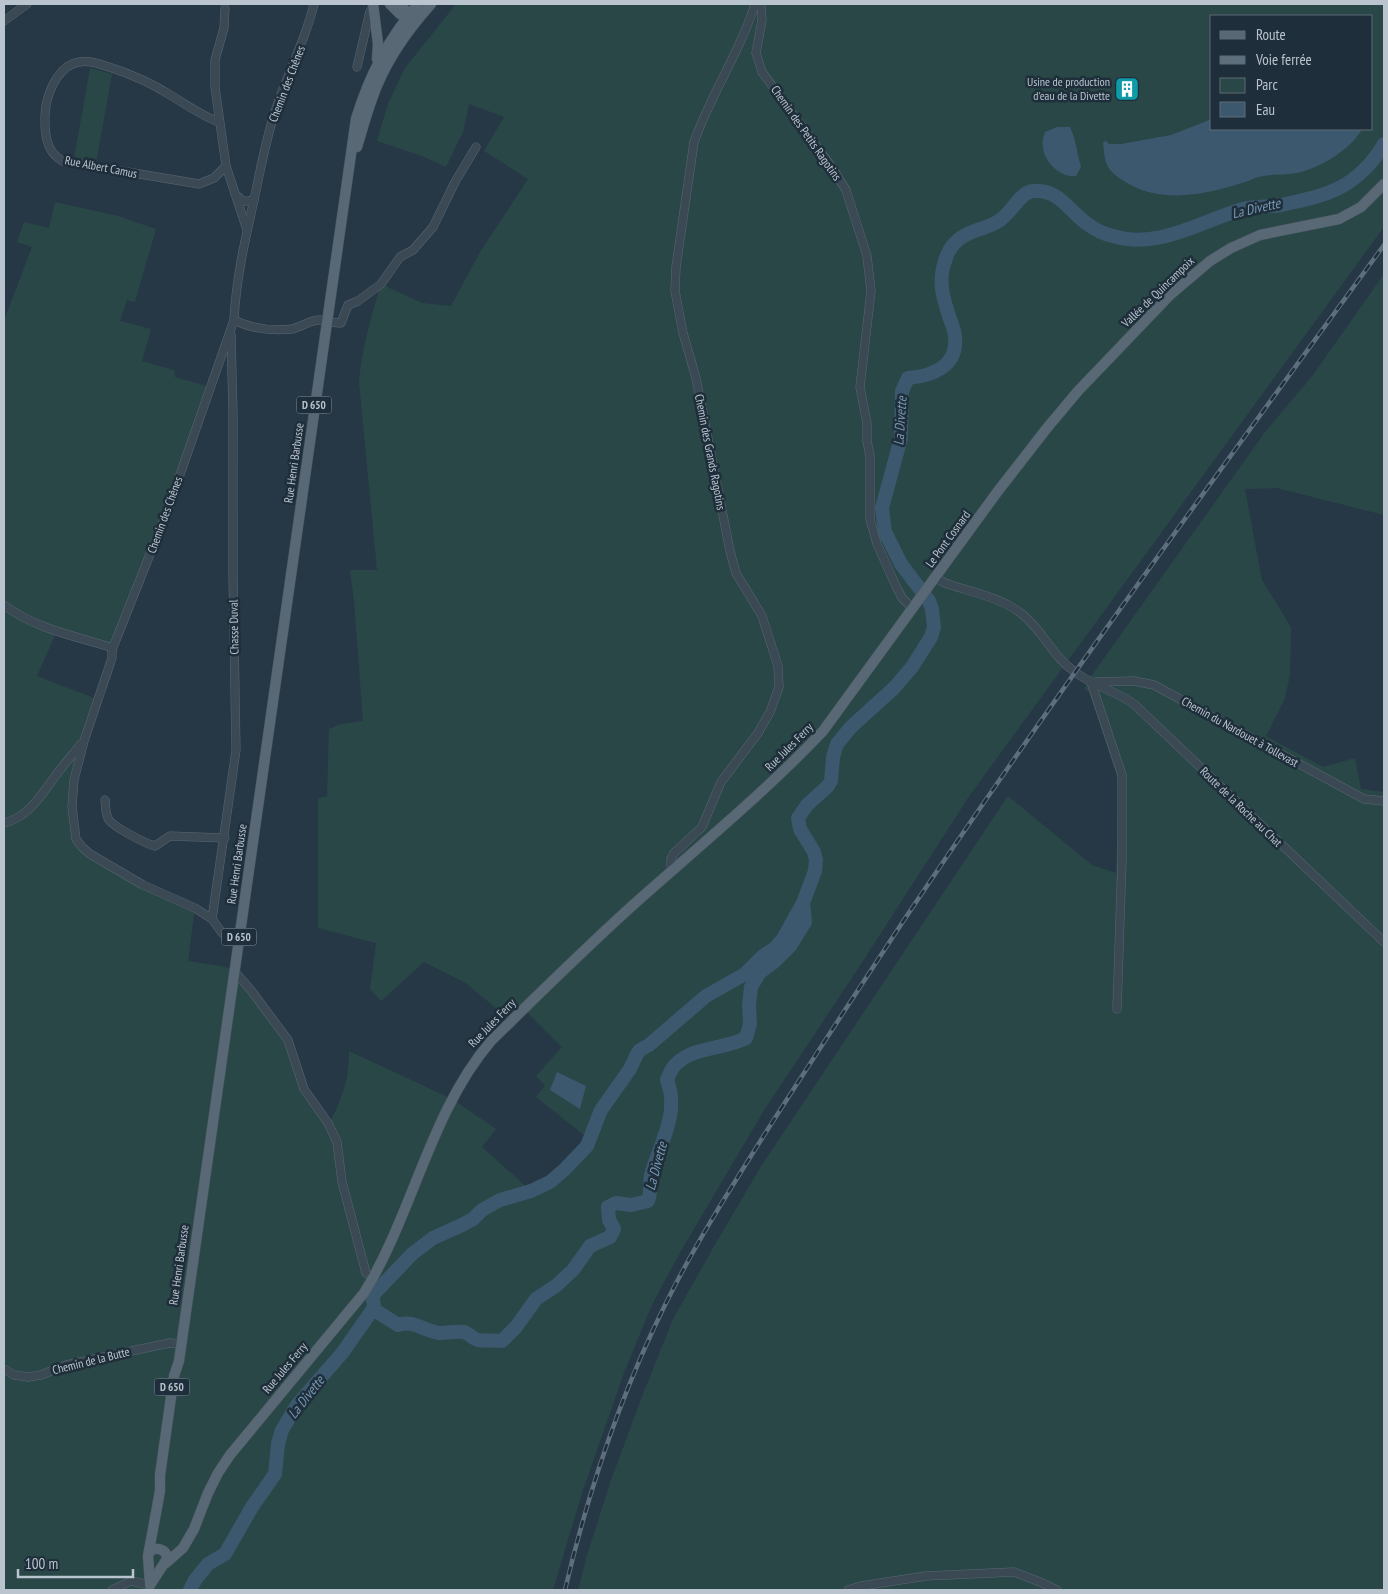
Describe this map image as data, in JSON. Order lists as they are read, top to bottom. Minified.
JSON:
{"streets":{"main road":["Vallée de Quincampoix","D 650","Rue Henri Barbusse","Le Pont Cosnard","Rue Jules Ferry"],"street":["Chemin des Chênes","Chemin des Petits Ragotins","Rue Albert Camus","Chemin des Grands Ragotins","Chasse Duval","Chemin du Nardouet à Tollevast","Route de la Roche au Chat","Chemin de la Butte"]},"crossings":[["Chemin des Chênes","Rue Henri Barbusse"],["Chemin des Chênes","Chasse Duval"],["Chemin des Petits Ragotins","Le Pont Cosnard"],["Chemin des Petits Ragotins","Rue Jules Ferry"],["Vallée de Quincampoix","Le Pont Cosnard"],["D 650","Rue Henri Barbusse"],["Chemin des Grands Ragotins","Rue Jules Ferry"],["Rue Henri Barbusse","Rue Jules Ferry"],["Rue Henri Barbusse","Chemin de la Butte"],["Le Pont Cosnard","Rue Jules Ferry"],["Le Pont Cosnard","Route de la Roche au Chat"],["Chemin du Nardouet à Tollevast","Route de la Roche au Chat"]],"water":["La Divette"],"places":{"building":["Usine de production d'eau de la Divette"]},"legend":["Route","Voie ferrée","Parc","Eau"],"scale_bar":"100 m"}
